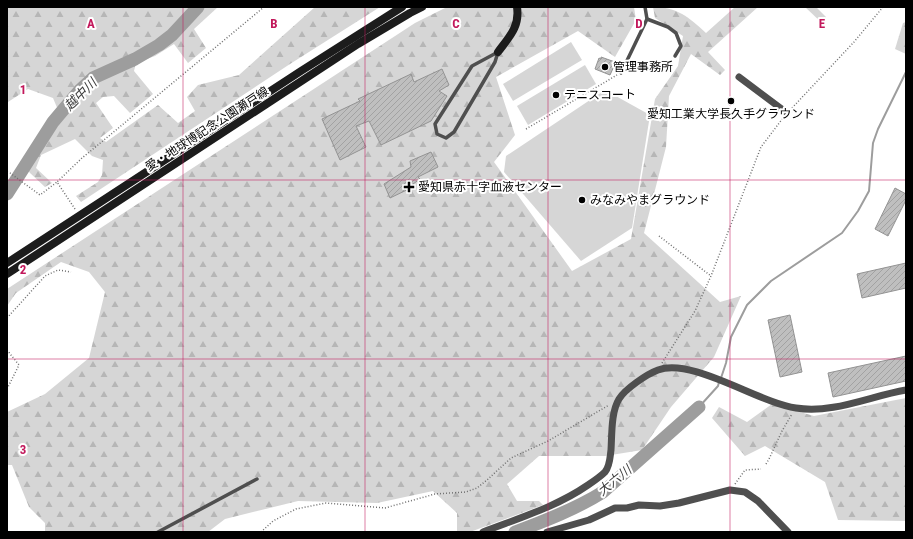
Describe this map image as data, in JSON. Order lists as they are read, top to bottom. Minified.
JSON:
{"streets":{"main road":["愛・地球博記念公園瀬戸線"]},"water":["越中川","大六川"],"places":{"other":["管理事務所","テニスコート","愛知工業大学長久手グラウンド","みなみやまグラウンド"],"health":["愛知県赤十字血液センター"]},"grid":{"columns":["A","B","C","D","E"],"rows":["1","2","3"]}}
